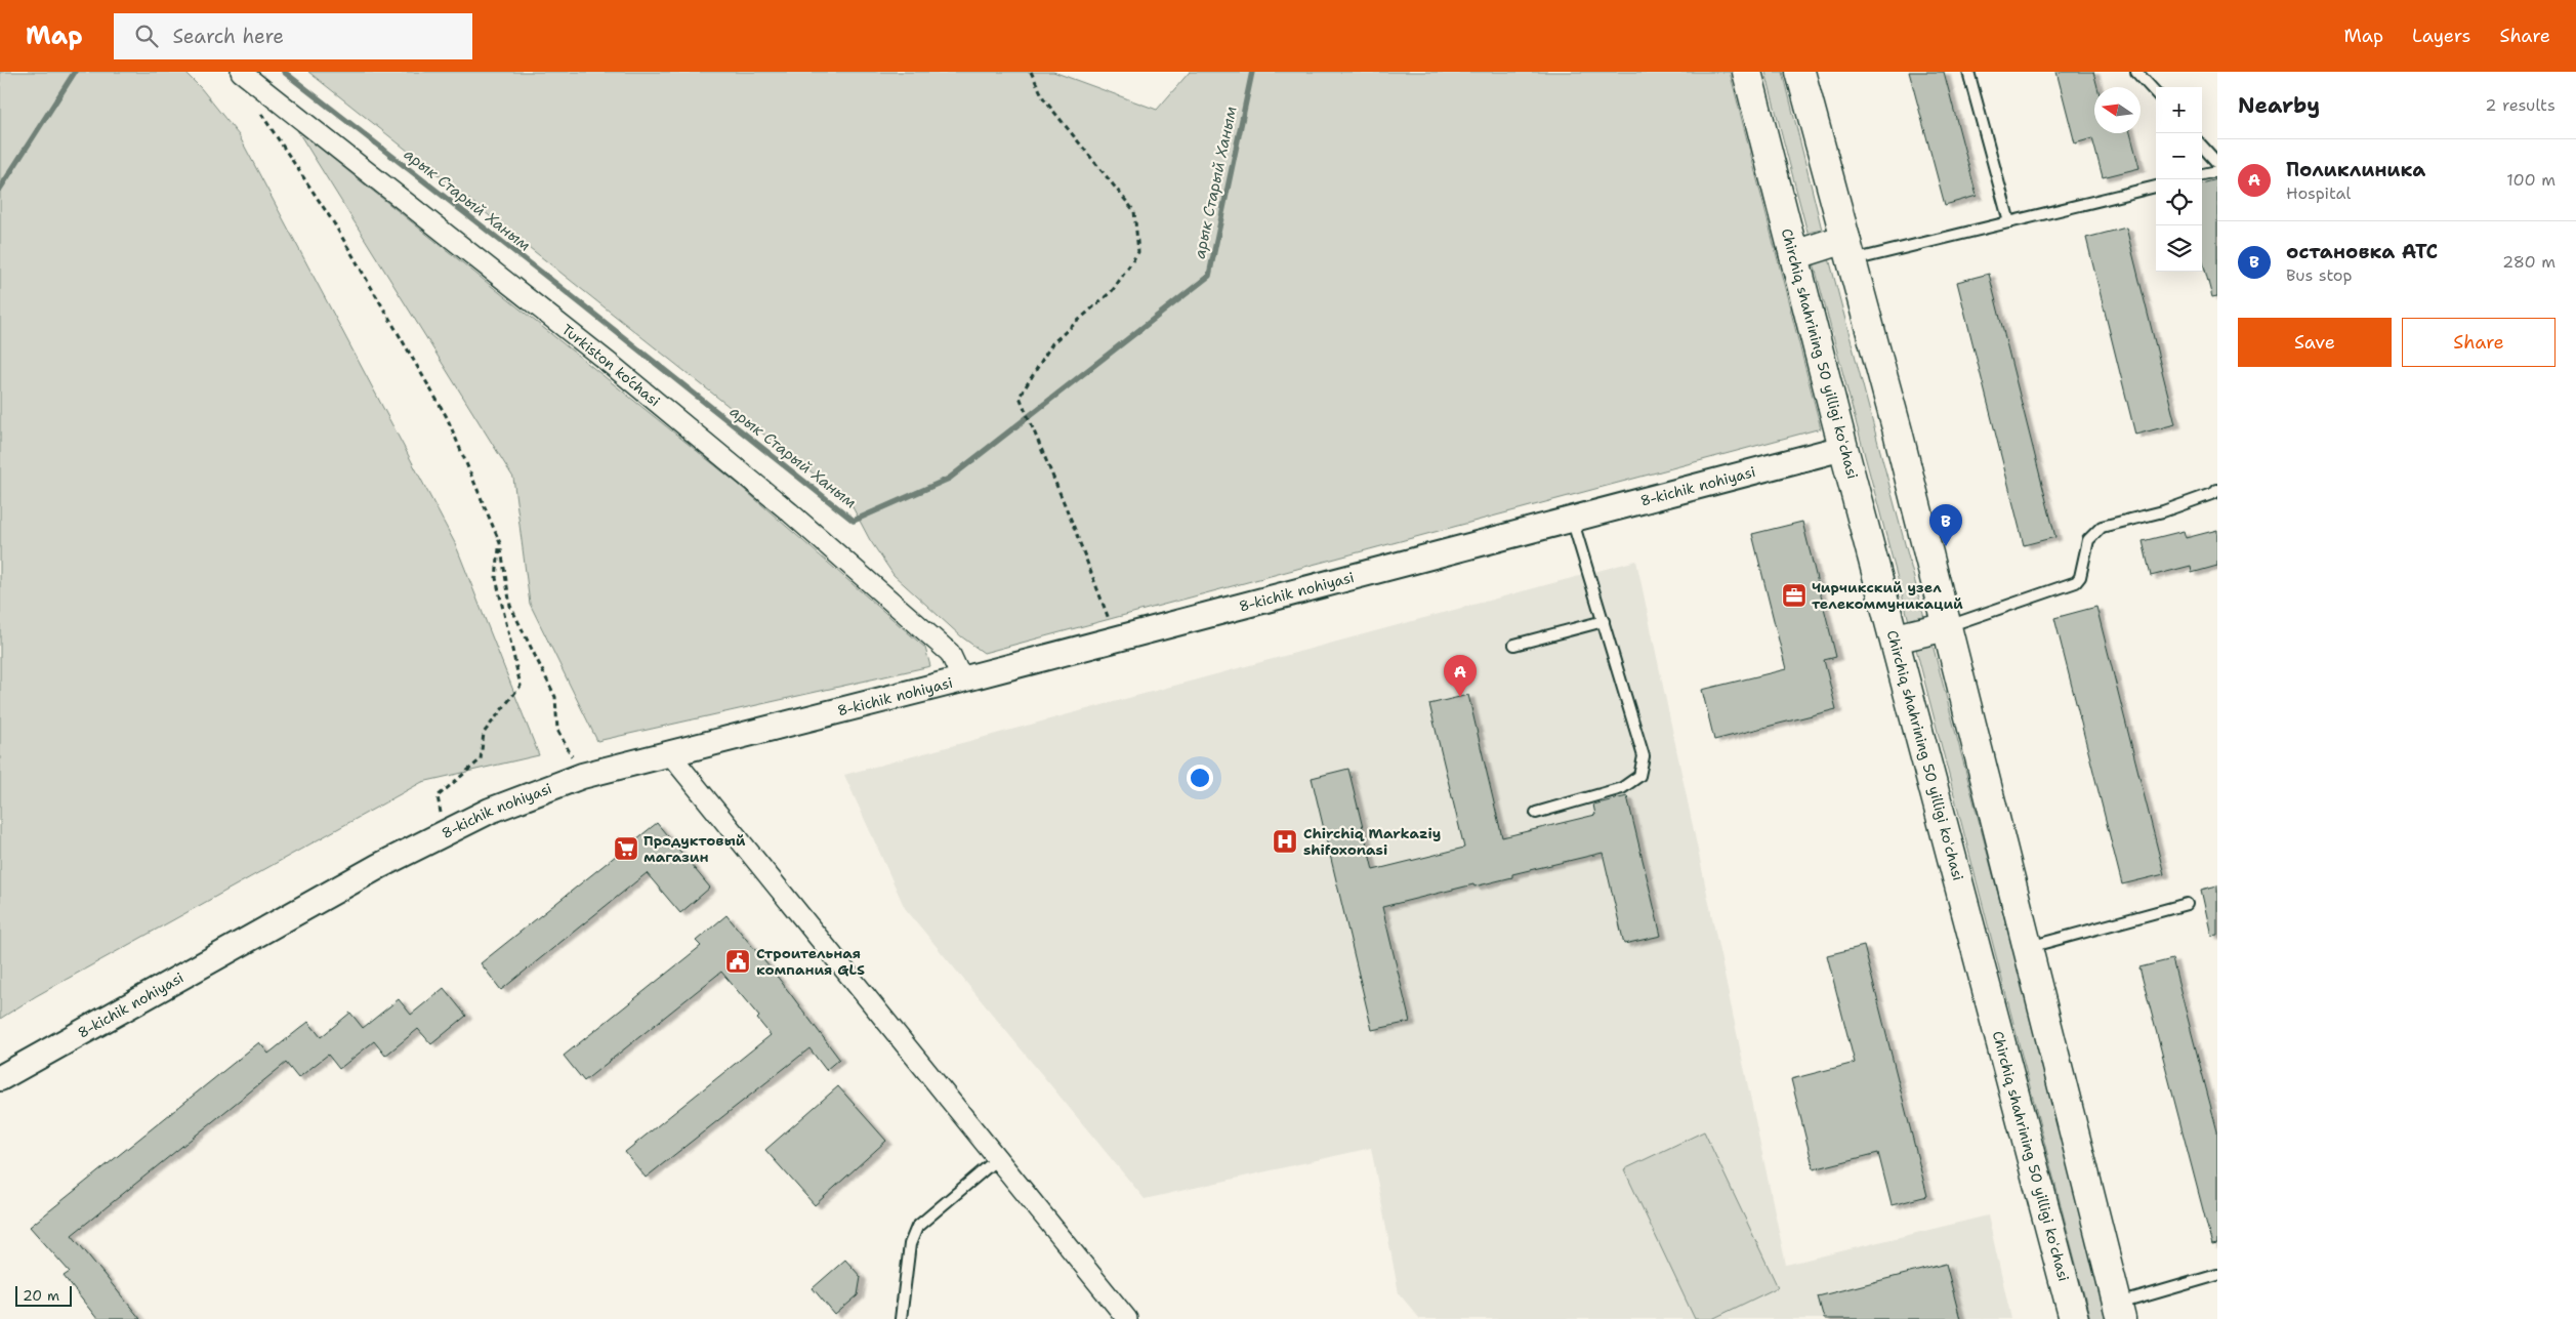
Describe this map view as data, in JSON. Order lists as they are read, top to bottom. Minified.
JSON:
{"streets":{"main road":["Chirchiq shahrining 50 yilligi koʻchasi"],"street":["Turkiston ko‘chasi","8-kichik nohiyasi"]},"crossings":[["Chirchiq shahrining 50 yilligi koʻchasi","8-kichik nohiyasi"],["Turkiston ko‘chasi","8-kichik nohiyasi"]],"water":["арык Старый Ханым"],"places":{"office":["Чирчикский узел телекоммуникаций"],"hospital":["Chirchiq Markaziy shifoxonasi"],"supermarket":["Продуктовый магазин"],"public building":["Строительная компания GLS"]},"scale_bar":"20 m","north":"left","page":{"header":"Map","search":"Search here","nav":["Map","Layers","Share"],"heading":["Nearby","2 results"],"map_buttons":["+","−"],"list":[{"mark":"A","name":"Поликлиника","note":"Hospital","value":"100 m"},{"mark":"B","name":"остановка АТС","note":"Bus stop","value":"280 m"}],"buttons":["Save","Share"],"pins":["B","A"],"scale":"20 m"}}
